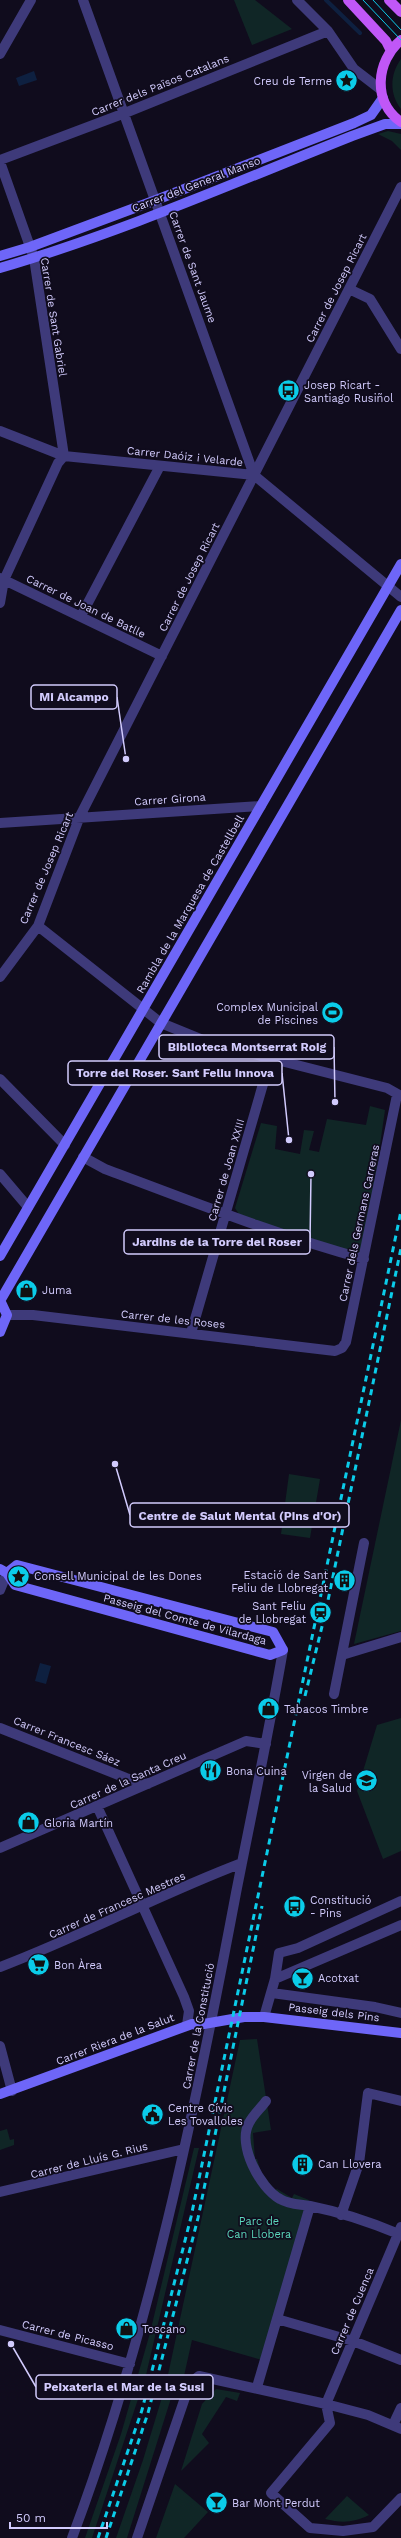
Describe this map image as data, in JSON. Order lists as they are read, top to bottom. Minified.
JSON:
{"streets":{"street":["Carrer dels Països Catalans","Carrer del General Manso","Carrer de Sant Jaume","Carrer de Josep Ricart","Carrer de Sant Gabriel","Carrer Daóiz i Velarde","Carrer de Joan de Batlle","Carrer Girona","Rambla de la Marquesa de Castellbell","Carrer de Joan XXIII","Carrer dels Germans Carreras","Carrer de les Roses","Passeig del Comte de Vilardaga","Carrer Francesc Sáez","Carrer de la Santa Creu","Carrer de Francesc Mestres","Passeig dels Pins","Carrer de la Constitució","Carrer Riera de la Salut","Carrer de Lluís G. Rius","Carrer de Cuenca","Carrer de Picasso"]},"crossings":[["Carrer dels Països Catalans","Carrer de Sant Jaume"],["Carrer dels Països Catalans","Carrer de Sant Gabriel"],["Carrer del General Manso","Carrer de Sant Jaume"],["Carrer del General Manso","Carrer de Sant Gabriel"],["Carrer de Sant Jaume","Carrer de Josep Ricart"],["Carrer de Sant Jaume","Carrer Daóiz i Velarde"],["Carrer de Josep Ricart","Carrer Daóiz i Velarde"],["Carrer de Josep Ricart","Carrer de Joan de Batlle"],["Carrer de Josep Ricart","Carrer Girona"],["Carrer de Sant Gabriel","Carrer Daóiz i Velarde"],["Carrer Daóiz i Velarde","Rambla de la Marquesa de Castellbell"],["Carrer Girona","Rambla de la Marquesa de Castellbell"],["Carrer de Joan XXIII","Carrer de les Roses"],["Carrer dels Germans Carreras","Carrer de les Roses"],["Passeig del Comte de Vilardaga","Carrer de la Constitució"],["Carrer Francesc Sáez","Carrer de la Santa Creu"],["Carrer de la Santa Creu","Carrer de la Constitució"],["Carrer de Francesc Mestres","Carrer de la Constitució"],["Passeig dels Pins","Carrer Riera de la Salut"],["Carrer de la Constitució","Carrer de Lluís G. Rius"],["Carrer de la Constitució","Carrer de Picasso"]],"parks":["Parc de Can Llobera"],"places":{"place":["Creu de Terme","Consell Municipal de les Dones"],"bus stop":["Josep Ricart - Santiago Rusiñol","Constitució - Pins"],"other":["Mi Alcampo","Biblioteca Montserrat Roig","Torre del Roser. Sant Feliu Innova","Jardins de la Torre del Roser","Centre de Salut Mental (Pins d'Or)","Peixateria el Mar de la Susi"],"sports":["Complex Municipal de Piscines"],"shop":["Juma","Tabacos Timbre","Gloria Martín","Toscano"],"building":["Estació de Sant Feliu de Llobregat","Can Llovera"],"station":["Sant Feliu de Llobregat"],"restaurant":["Bona Cuina"],"school or university":["Virgen de la Salud"],"supermarket":["Bon Àrea"],"bar":["Acotxat","Bar Mont Perdut"],"public building":["Centre Cívic Les Tovalloles"]},"scale_bar":"50 m"}
